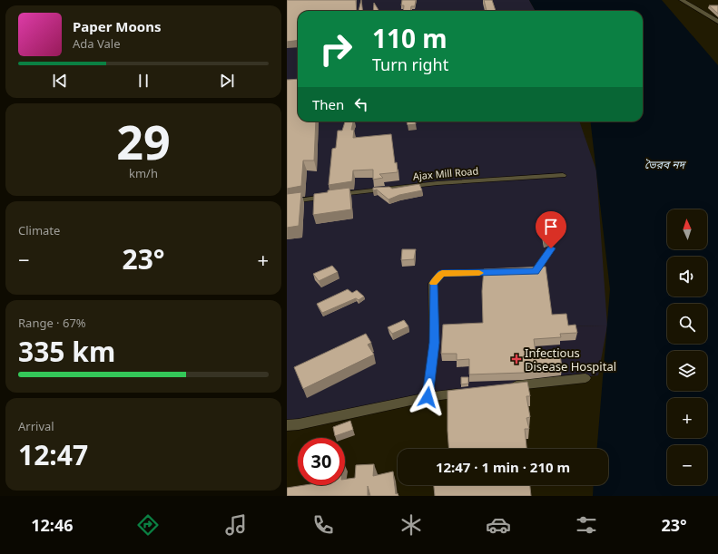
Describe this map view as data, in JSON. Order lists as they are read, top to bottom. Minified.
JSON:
{"streets":{"street":["Ajax Mill Road"]},"water":["ভৈরব নদ"],"places":{"health":["Infectious Disease Hospital"]},"north":"top","page":{"turn":["110 m","Turn right"],"song":["Paper Moons","Ada Vale"],"then":"Then","tile":[["29","km/h"],"Climate",["Range · 67%","335 km"],["Arrival","12:47"]],"map_buttons":["+","−"],"heat":["−","23°","+"],"limit":"30","trip":"12:47 · 1 min · 210 m","tabs":["12:46","23°"]}}
